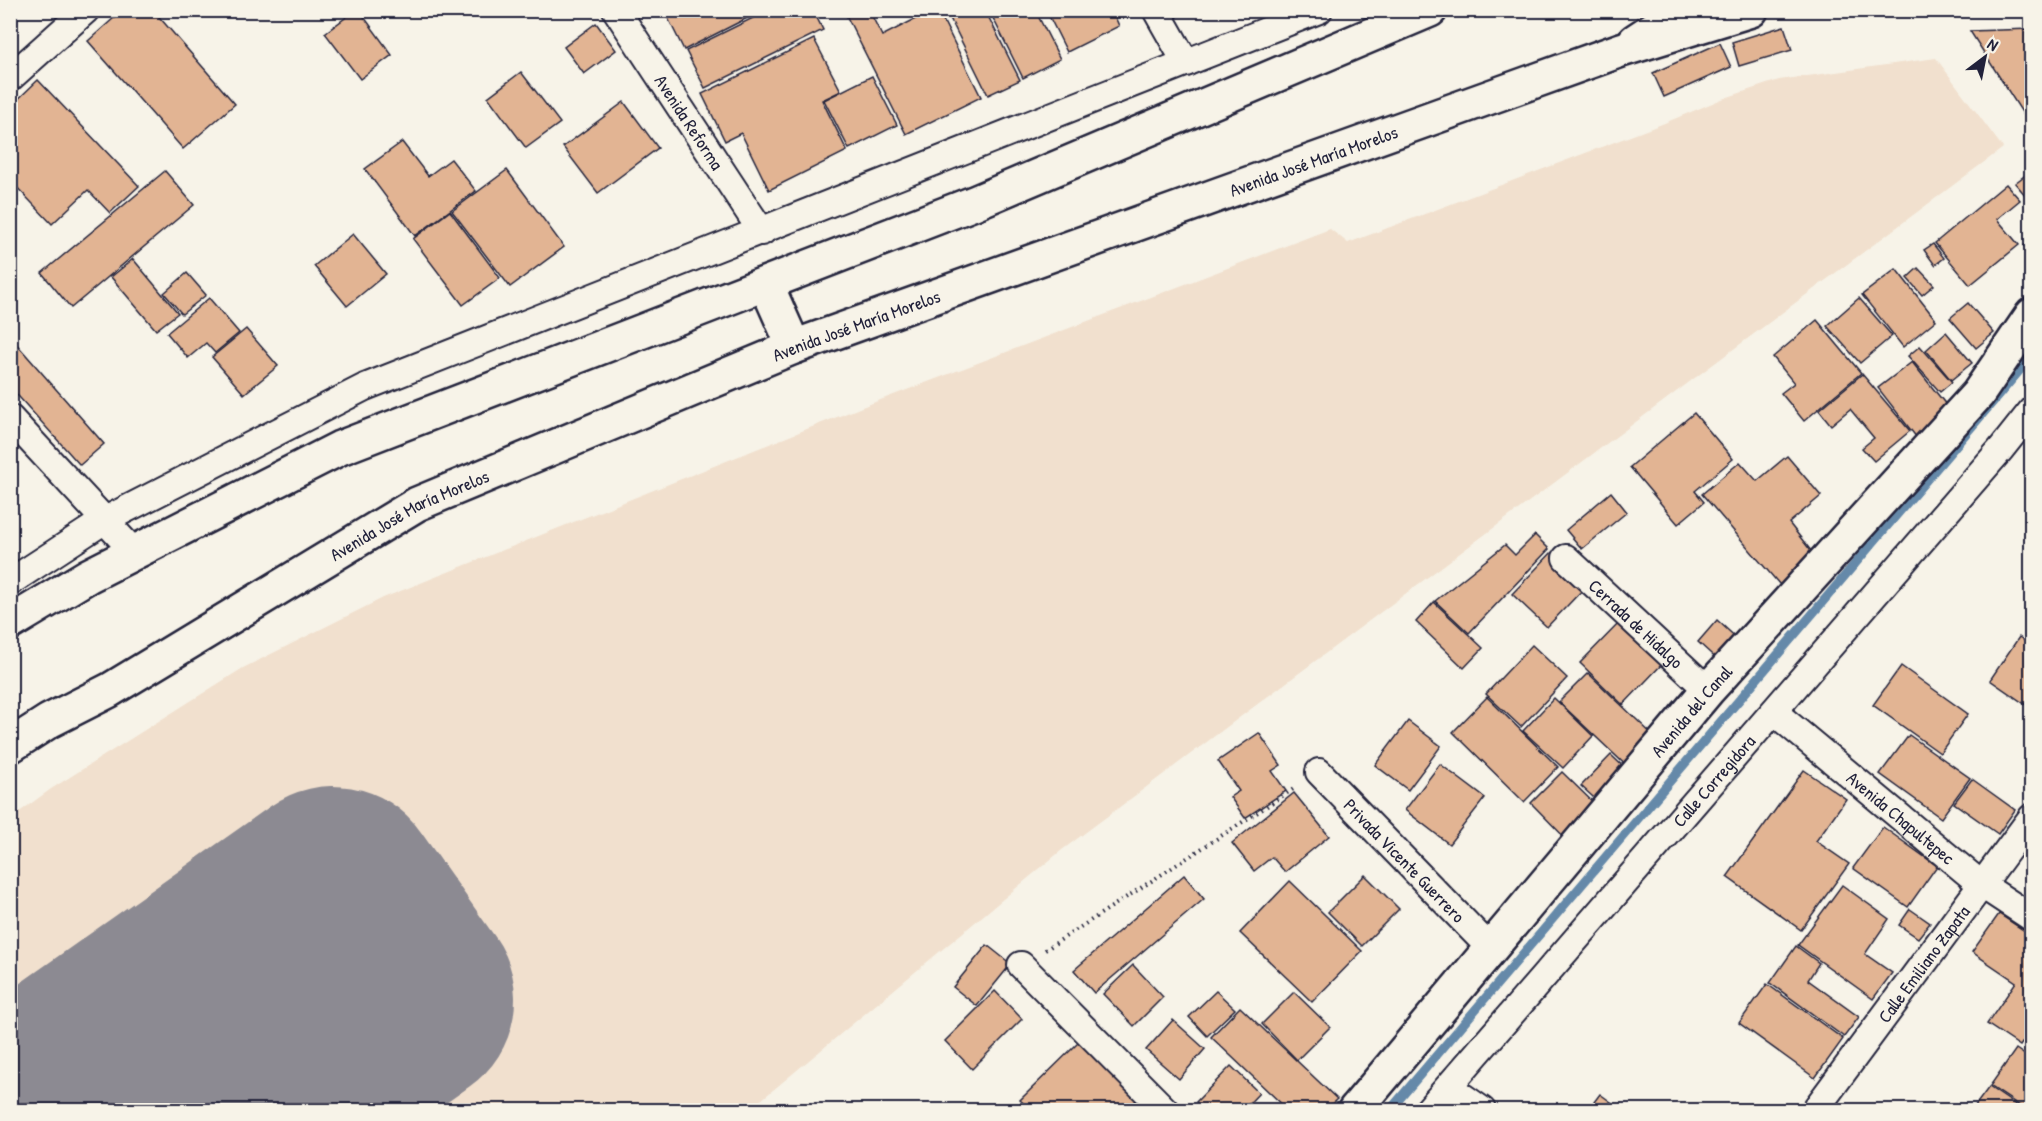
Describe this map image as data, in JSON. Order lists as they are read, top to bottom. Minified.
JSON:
{"streets":{"main road":["Avenida José María Morelos","Avenida del Canal"],"street":["Avenida Reforma","Cerrada de Hidalgo","Calle Corregidora","Avenida Chapultepec","Privada Vicente Guerrero","Calle Emiliano Zapata"]},"crossings":[["Cerrada de Hidalgo","Avenida del Canal"],["Avenida del Canal","Privada Vicente Guerrero"],["Calle Corregidora","Avenida Chapultepec"],["Avenida Chapultepec","Calle Emiliano Zapata"]],"north":"top right"}
